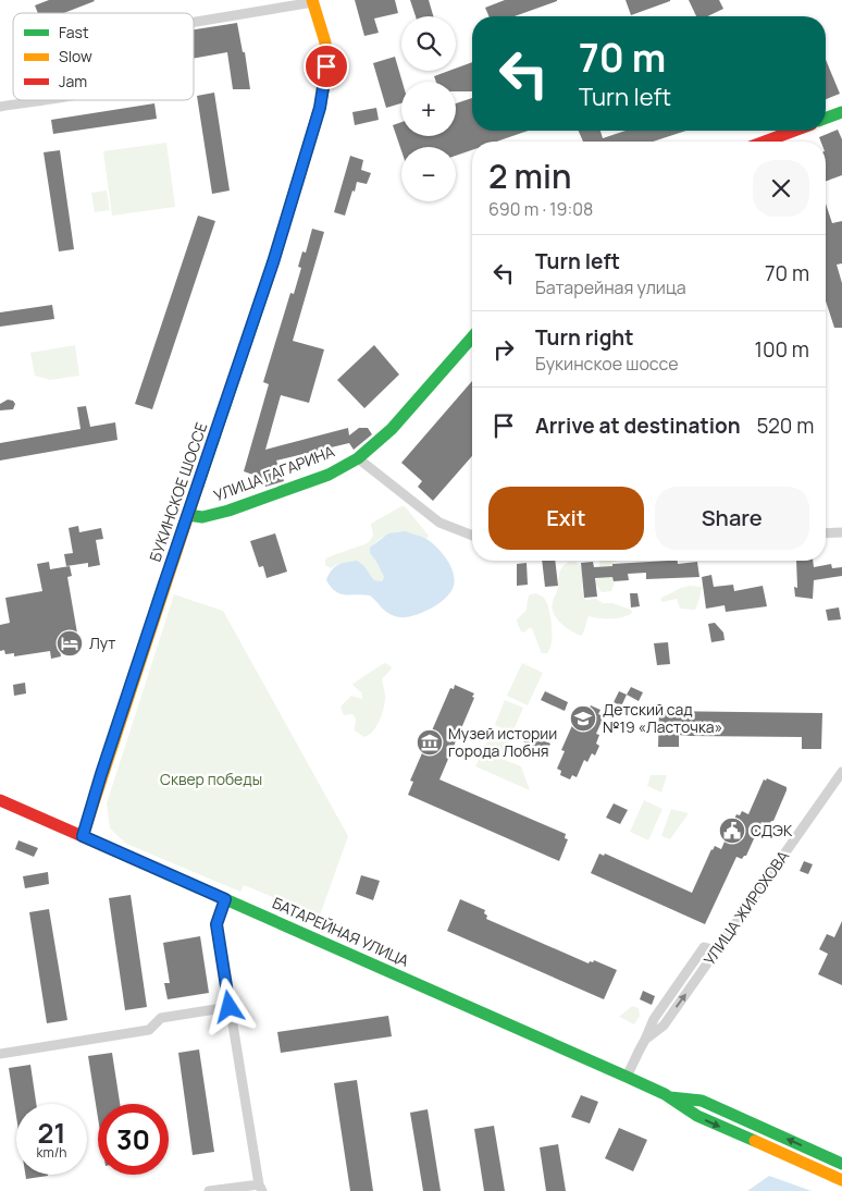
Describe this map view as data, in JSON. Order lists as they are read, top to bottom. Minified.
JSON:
{"streets":{"main road":["УЛИЦА ГАГАРИНА","БУКИНСКОЕ ШОССЕ","БАТАРЕЙНАЯ УЛИЦА"],"street":["УЛИЦА ЖИРОХОВА"]},"crossings":[["УЛИЦА ГАГАРИНА","БУКИНСКОЕ ШОССЕ"],["БУКИНСКОЕ ШОССЕ","БАТАРЕЙНАЯ УЛИЦА"],["УЛИЦА ЖИРОХОВА","БАТАРЕЙНАЯ УЛИЦА"]],"parks":["Сквер победы"],"places":{"hotel":["Лут"],"school or university":["Детский сад №19 «Ласточка»"],"museum":["Музей истории города Лобня"],"public building":["СДЭК"]},"legend":["Fast","Slow","Jam"],"page":{"map_buttons":["+","−"],"turn":["70 m","Turn left"],"heading":["2 min","690 m · 19:08"],"list":[{"name":"Turn left","note":"Батарейная улица","value":"70 m"},{"name":"Turn right","note":"Букинское шоссе","value":"100 m"},{"name":"Arrive at destination","value":"520 m"}],"buttons":["Exit","Share"],"speed":"21 km/h","limit":"30"}}
